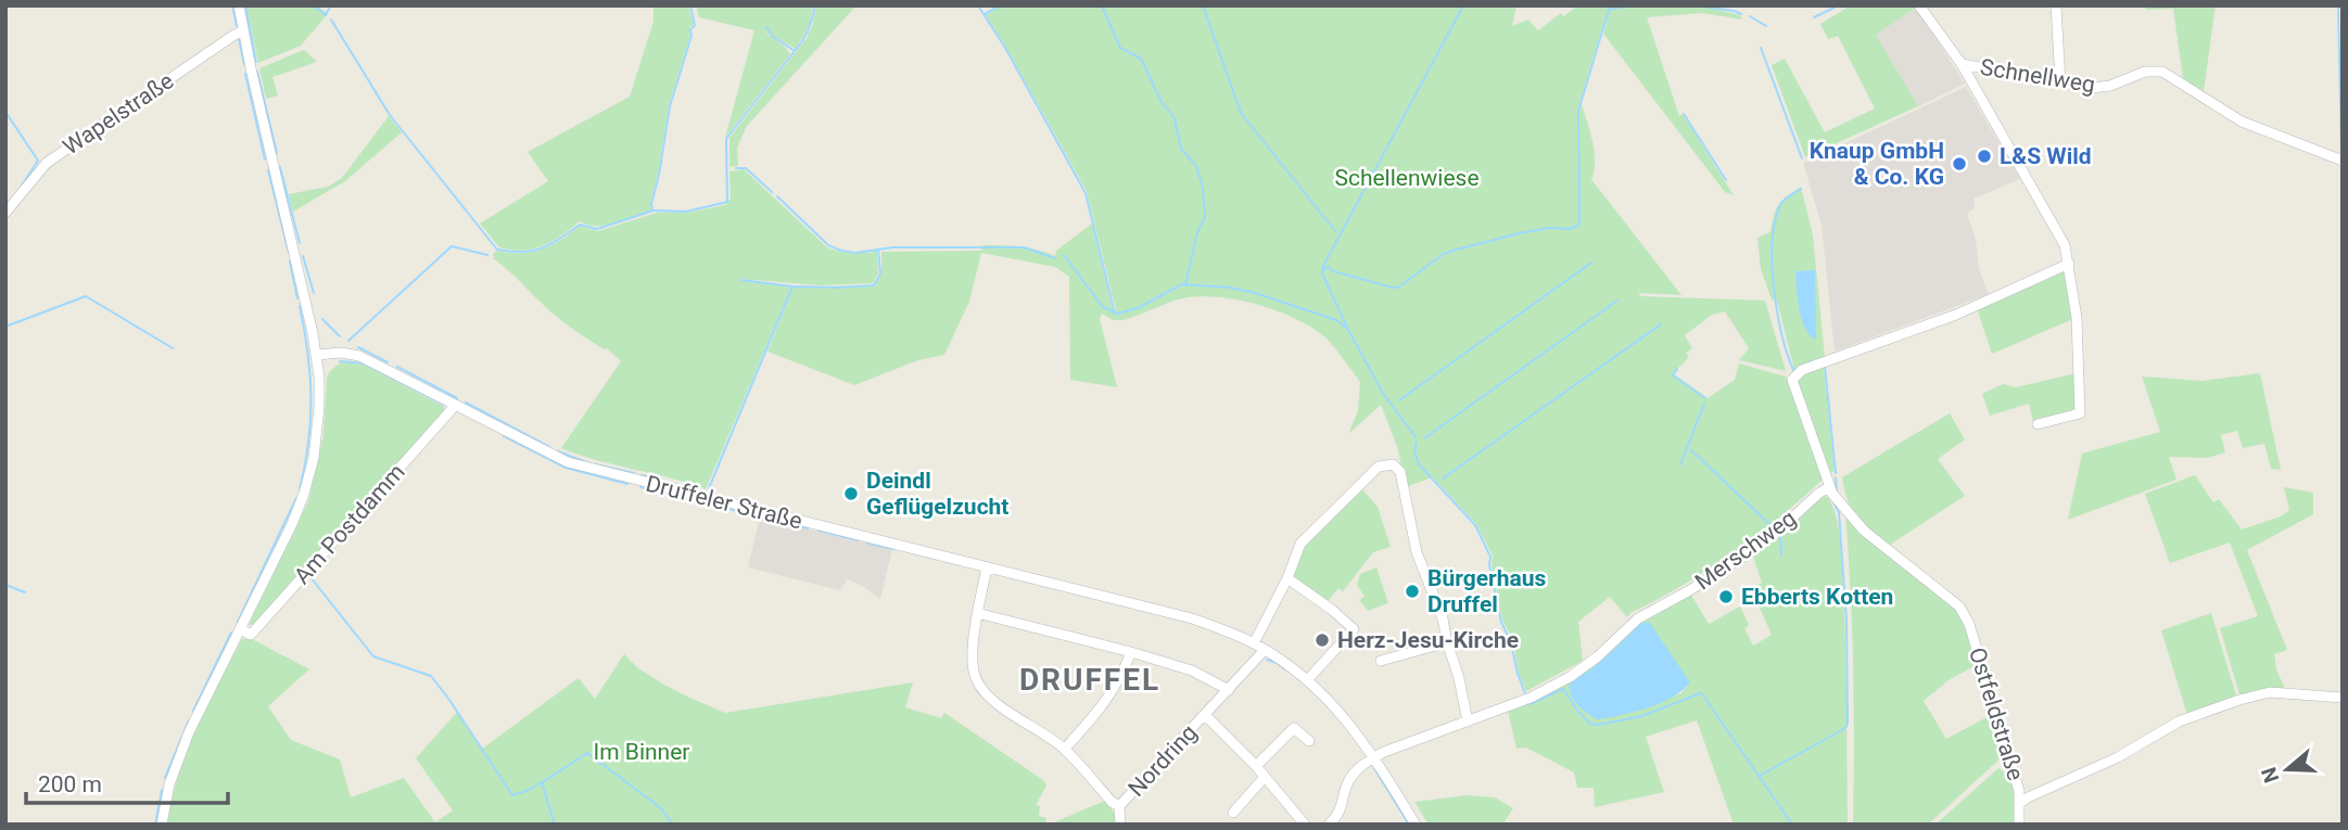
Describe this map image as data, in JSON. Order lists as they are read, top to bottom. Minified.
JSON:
{"streets":{"street":["Schnellweg","Wapelstraße","Druffeler Straße","Am Postdamm","Merschweg","Ostfeldstraße","Nordring"]},"crossings":[["Druffeler Straße","Am Postdamm"],["Druffeler Straße","Merschweg"],["Druffeler Straße","Nordring"],["Merschweg","Ostfeldstraße"]],"districts":["DRUFFEL"],"parks":["Schellenwiese","Im Binner"],"places":["L&S Wild","Knaup GmbH & Co. KG","Deindl Geflügelzucht","Bürgerhaus Druffel","Ebberts Kotten","Herz-Jesu-Kirche"],"scale_bar":"200 m","north":"left"}
